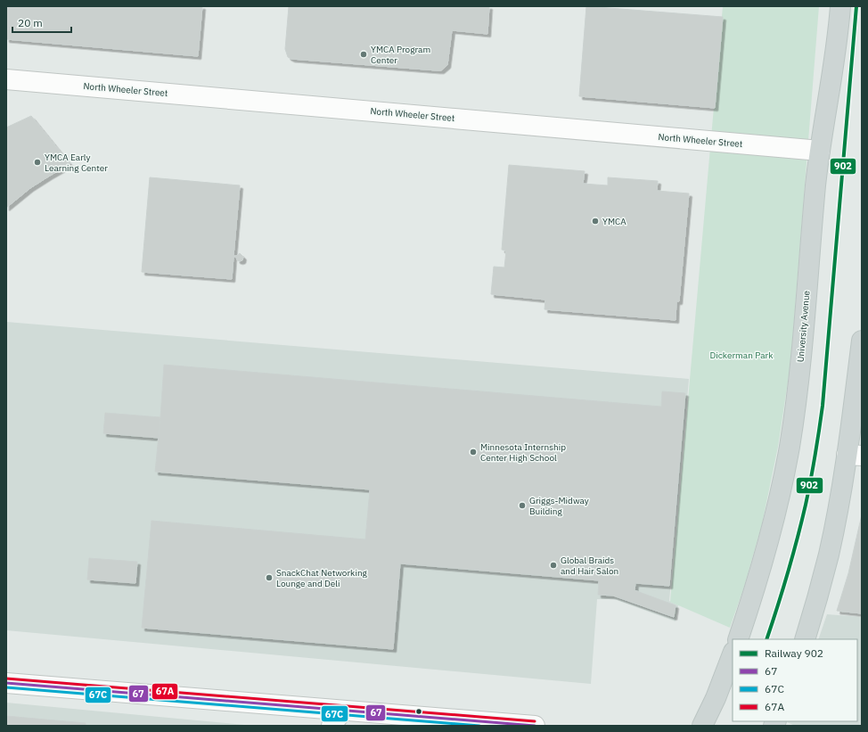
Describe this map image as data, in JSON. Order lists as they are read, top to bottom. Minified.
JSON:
{"streets":{"main road":["University Avenue"],"street":["North Wheeler Street"]},"crossings":[["North Wheeler Street","University Avenue"]],"parks":["Dickerman Park"],"places":["YMCA Program Center","YMCA Early Learning Center","YMCA","Minnesota Internship Center High School","Griggs-Midway Building","Global Braids and Hair Salon","SnackChat Networking Lounge and Deli"],"lines":["rail line 902","transit line 67A","transit line 67","transit line 67C"],"legend":["Railway 902","67","67C","67A"],"scale_bar":"20 m"}
